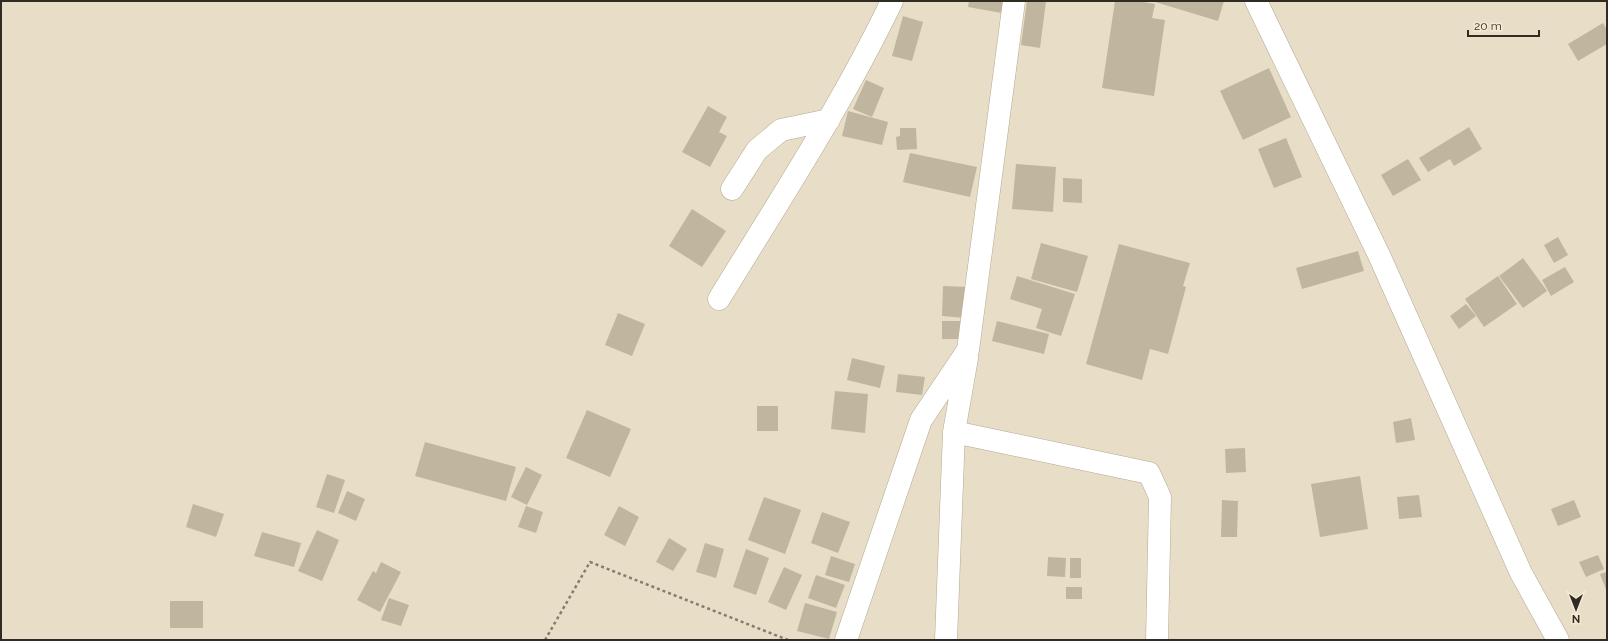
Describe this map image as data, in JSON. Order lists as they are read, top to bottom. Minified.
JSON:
{"scale_bar":"20 m","north":"bottom"}
